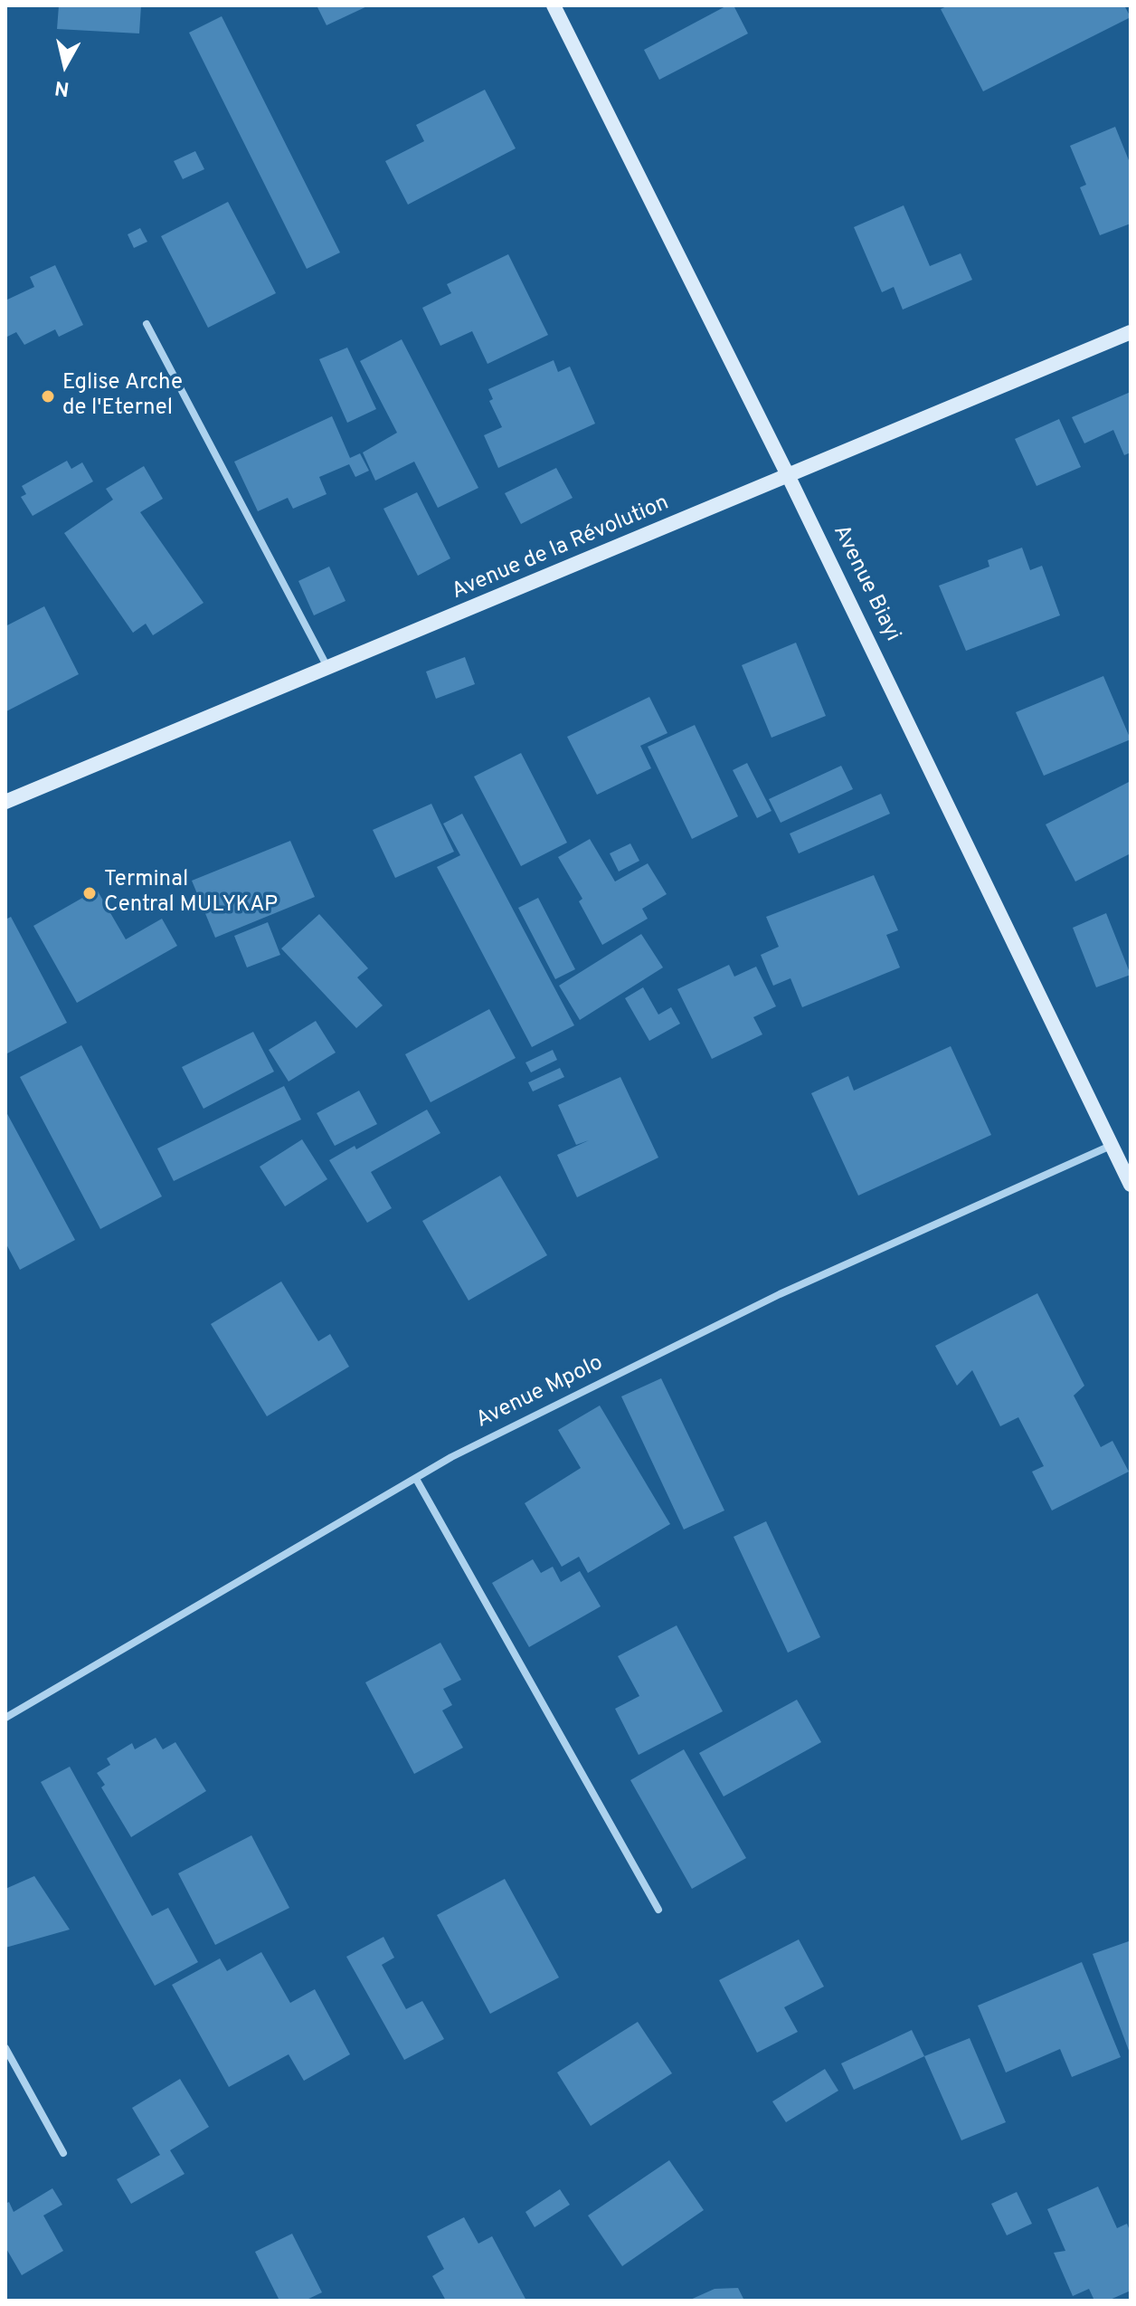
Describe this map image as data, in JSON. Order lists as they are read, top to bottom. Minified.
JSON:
{"streets":{"street":["Avenue de la Révolution","Avenue Biayi","Avenue Mpolo"]},"crossings":[["Avenue de la Révolution","Avenue Biayi"],["Avenue Biayi","Avenue Mpolo"]],"places":["Eglise Arche de l'Eternel","Terminal Central MULYKAP"],"north":"bottom"}
